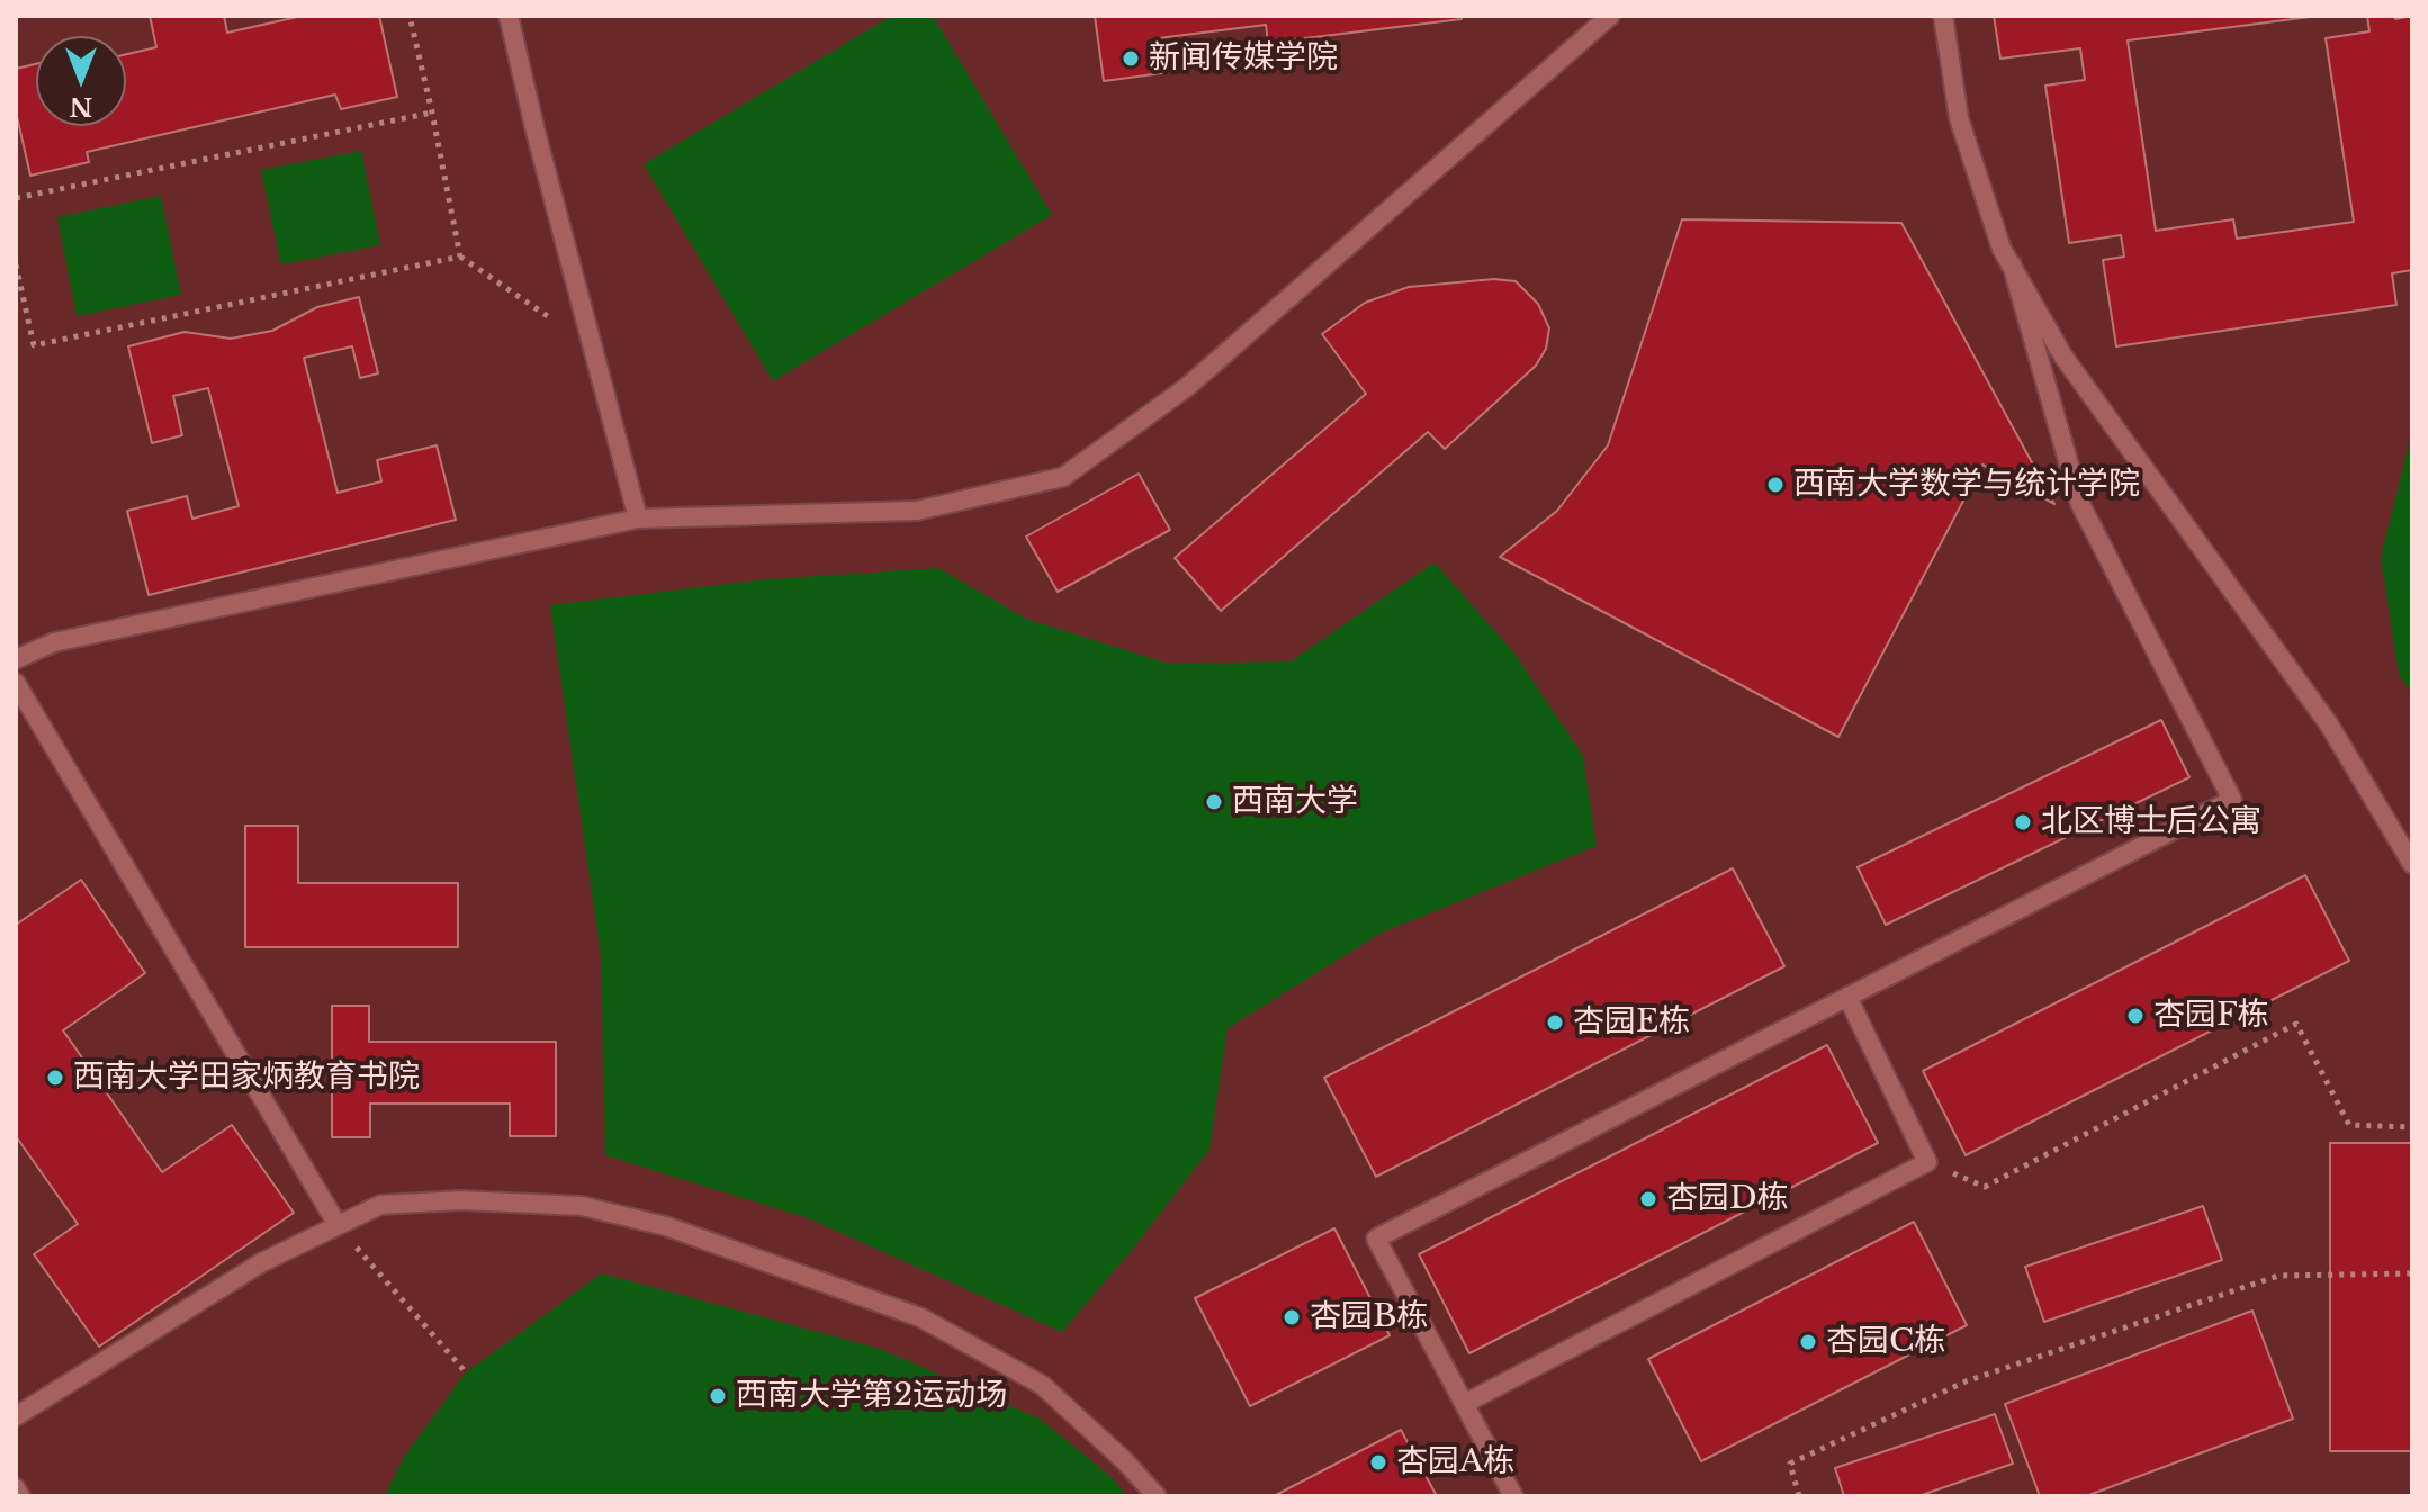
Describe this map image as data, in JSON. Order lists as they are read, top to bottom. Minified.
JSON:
{"places":["新闻传媒学院","西南大学数学与统计学院","西南大学","北区博士后公寓","杏园F栋","杏园E栋","西南大学田家炳教育书院","杏园D栋","杏园B栋","杏园C栋","西南大学第2运动场","杏园A栋"],"north":"bottom"}
